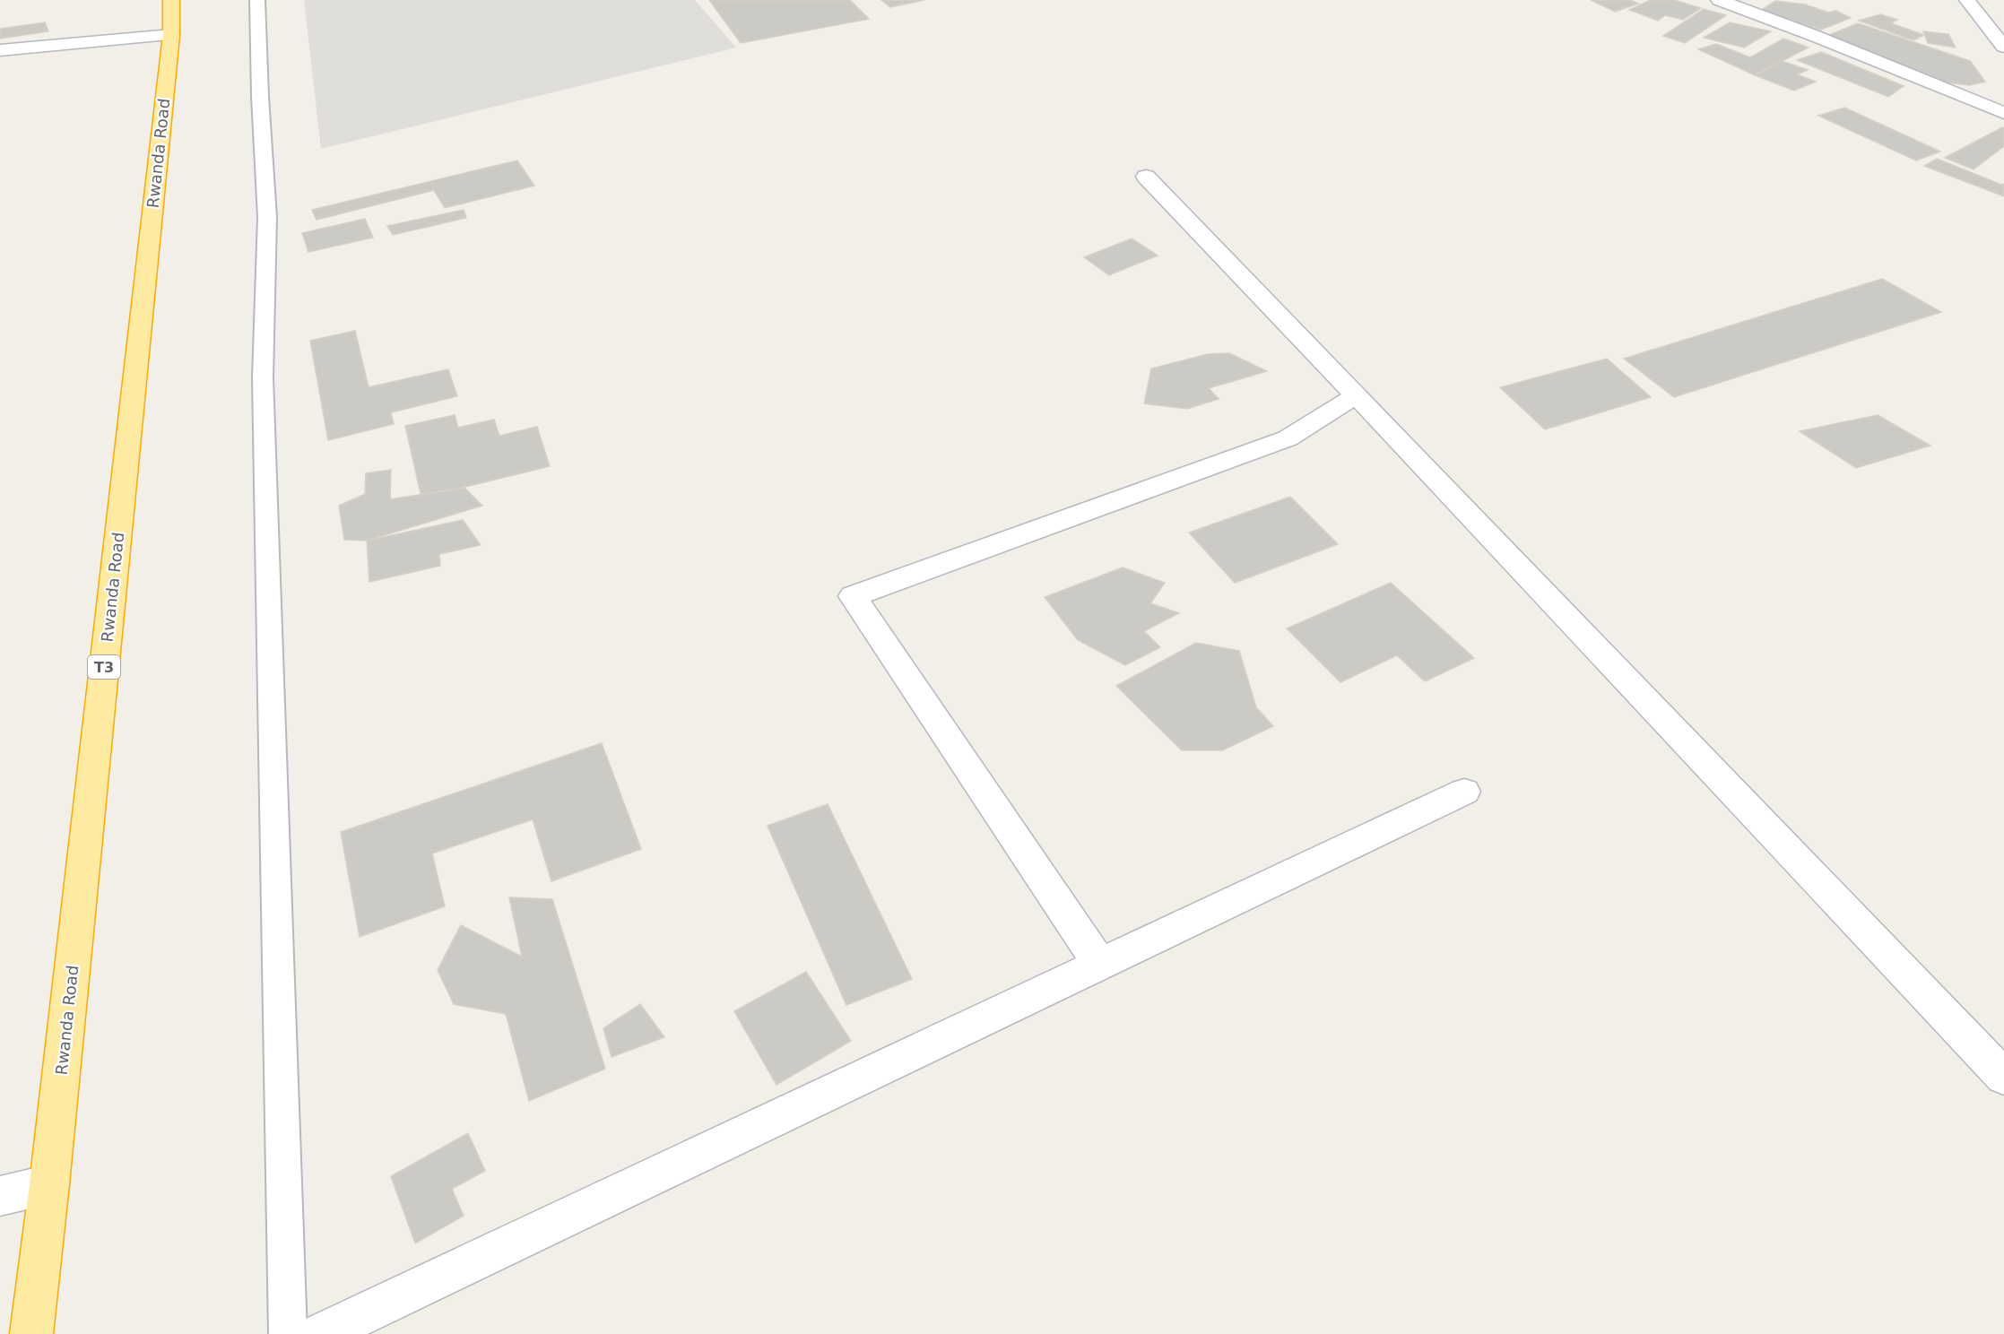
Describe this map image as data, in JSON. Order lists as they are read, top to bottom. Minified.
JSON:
{"streets":{"highway":["Rwanda Road","T3"]}}
